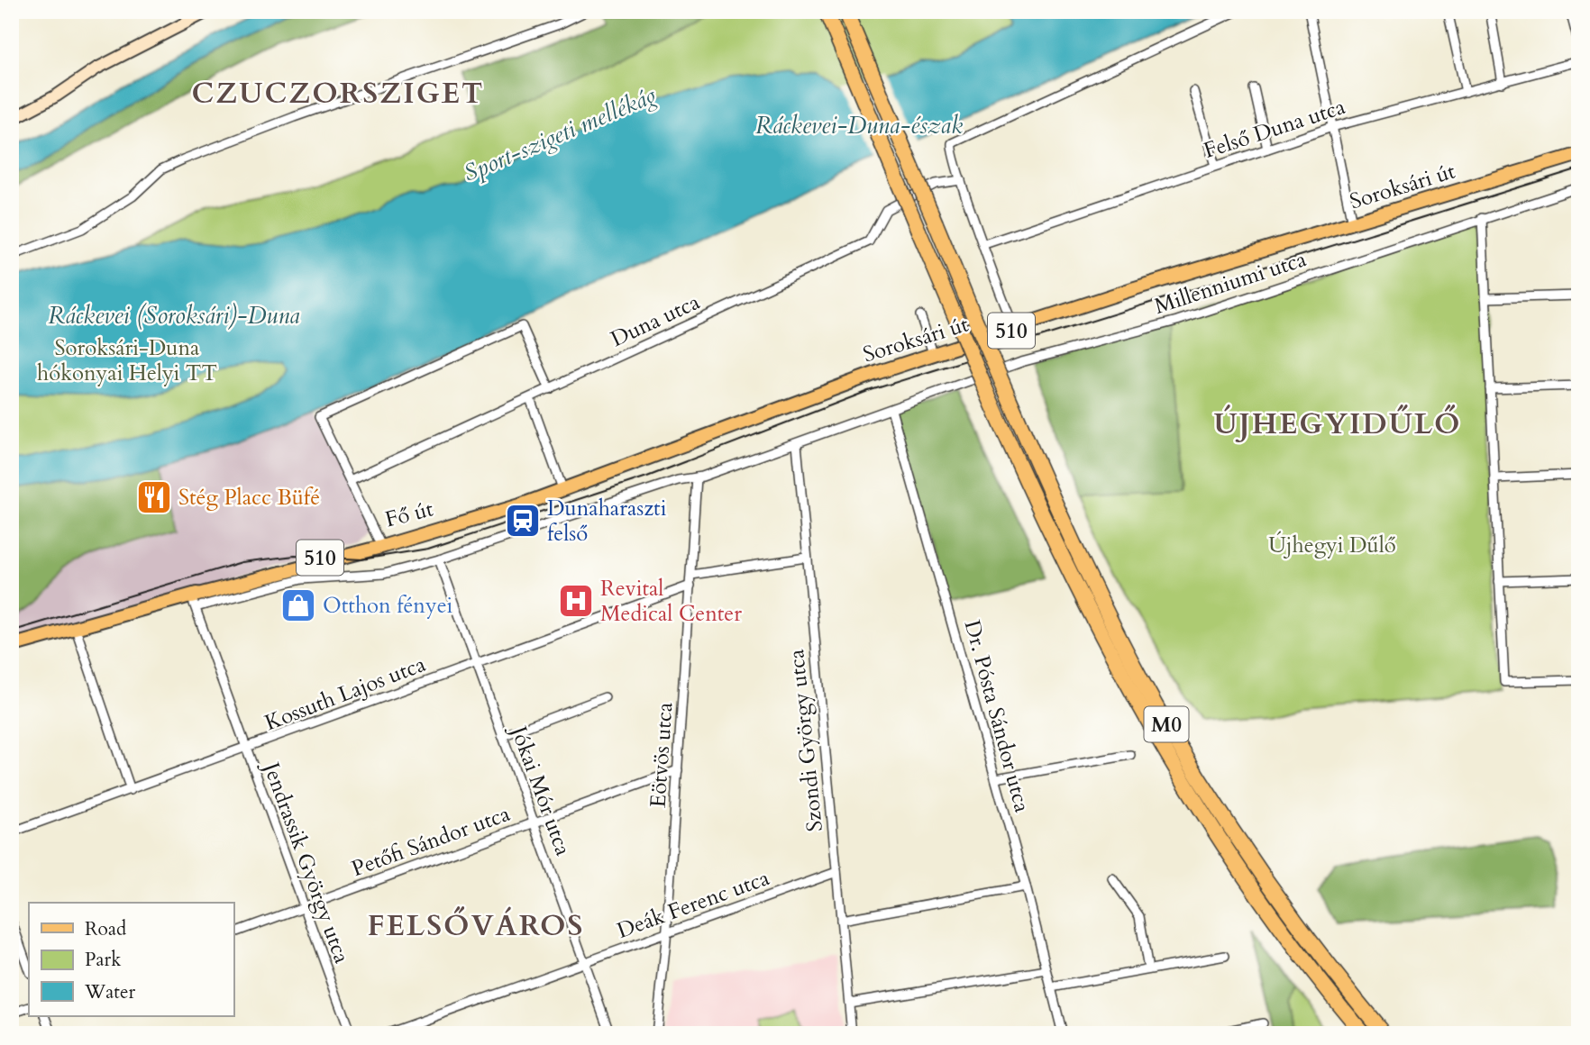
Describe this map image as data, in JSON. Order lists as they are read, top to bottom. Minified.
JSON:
{"streets":{"highway":["M0"],"main road":["Soroksári út","510","Fő út"],"street":["Felső Duna utca","Millenniumi utca","Duna utca","Kossuth Lajos utca","Dr. Pósta Sándor utca","Szondi György utca","Eötvös utca","Jókai Mór utca","Petőfi Sándor utca","Jendrassik György utca","Deák Ferenc utca"]},"crossings":[["Soroksári út","Fő út"],["Millenniumi utca","Fő út"],["Millenniumi utca","Dr. Pósta Sándor utca"],["Millenniumi utca","Szondi György utca"],["Fő út","Szondi György utca"],["Fő út","Eötvös utca"],["Fő út","Jókai Mór utca"],["Fő út","Jendrassik György utca"],["Kossuth Lajos utca","Eötvös utca"],["Kossuth Lajos utca","Jókai Mór utca"],["Kossuth Lajos utca","Jendrassik György utca"],["Szondi György utca","Deák Ferenc utca"],["Eötvös utca","Petőfi Sándor utca"],["Eötvös utca","Deák Ferenc utca"],["Jókai Mór utca","Petőfi Sándor utca"],["Jókai Mór utca","Deák Ferenc utca"],["Petőfi Sándor utca","Jendrassik György utca"]],"districts":["CZUCZORSZIGET","ÚJHEGYIDŰLŐ","FELSŐVÁROS"],"water":["Ráckevei-Duna-észak","Sport-szigeti mellékág","Ráckevei (Soroksári)-Duna"],"parks":["Soroksári-Duna hókonyai Helyi TT","Újhegyi Dűlő"],"places":{"restaurant":["Stég Placc Büfé"],"station":["Dunaharaszti felső"],"hospital":["Revital Medical Center"],"shop":["Otthon fényei"]},"legend":["Road","Park","Water"]}
